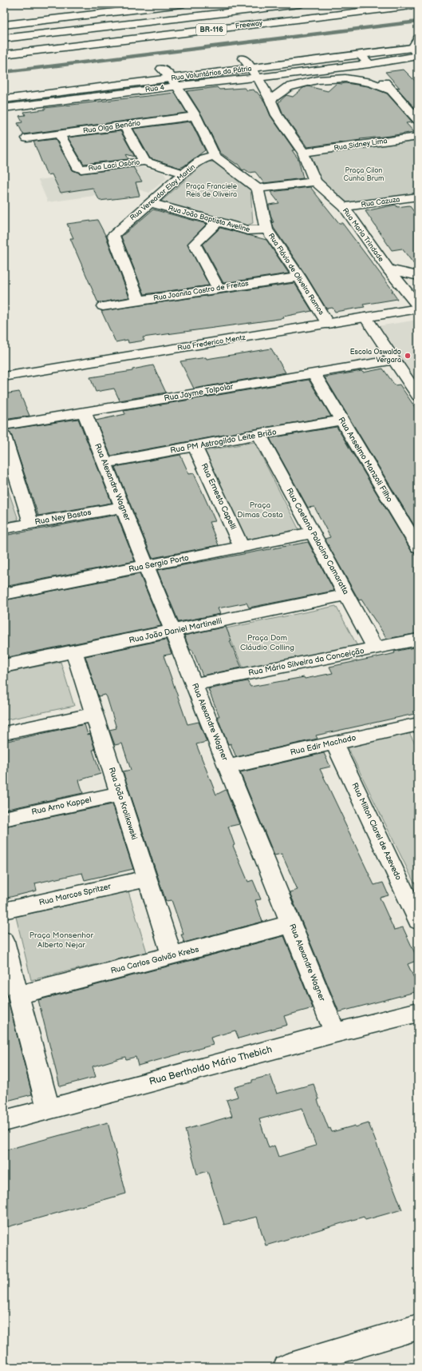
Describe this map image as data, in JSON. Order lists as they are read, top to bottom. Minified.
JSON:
{"streets":{"main road":["Freeway","BR-116","Rua Voluntários da Pátria","Rua 4","Rua Olga Benário","Rua Sidney Lima","Rua Laci Osório","Rua Vereador Eloy Martin","Rua Cazuza","Rua João Baptista Aveline","Rua Maria Trindade","Rua Flávio de Oliveira Ramos","Rua Joanita Castro de Freitas","Rua Frederico Mentz","Rua Jayme Tolpolar","Rua PM Astrogildo Leite Brião","Rua Anselmo Manzoli Filho","Rua Alexandre Wagner","Rua Ernesto Capelli","Rua Ney Bastos","Rua Caetano Palacino Camaratta","Rua Sergio Porto","Rua João Daniel Martinelli","Rua Mário Silveira da Conceição","Rua Edir Machado","Rua João Krolikowski","Rua Arno Kappel","Rua Milton Clarel de Azevedo","Rua Marcos Spritzer","Rua Carlos Galvão Krebs","Rua Bertholdo Mário Thebich"]},"crossings":[["Rua Voluntários da Pátria","Rua 4"],["Rua Voluntários da Pátria","Rua Maria Trindade"],["Rua 4","Rua Maria Trindade"],["Rua Olga Benário","Rua Laci Osório"],["Rua Sidney Lima","Rua Maria Trindade"],["Rua Laci Osório","Rua Vereador Eloy Martin"],["Rua Vereador Eloy Martin","Rua João Baptista Aveline"],["Rua Vereador Eloy Martin","Rua Joanita Castro de Freitas"],["Rua Cazuza","Rua Maria Trindade"],["Rua João Baptista Aveline","Rua Flávio de Oliveira Ramos"],["Rua Flávio de Oliveira Ramos","Rua Joanita Castro de Freitas"],["Rua Flávio de Oliveira Ramos","Rua Frederico Mentz"],["Rua Jayme Tolpolar","Rua Anselmo Manzoli Filho"],["Rua Jayme Tolpolar","Rua Alexandre Wagner"],["Rua PM Astrogildo Leite Brião","Rua Anselmo Manzoli Filho"],["Rua PM Astrogildo Leite Brião","Rua Alexandre Wagner"],["Rua PM Astrogildo Leite Brião","Rua Ernesto Capelli"],["Rua PM Astrogildo Leite Brião","Rua Caetano Palacino Camaratta"],["Rua Alexandre Wagner","Rua Ney Bastos"],["Rua Alexandre Wagner","Rua Sergio Porto"],["Rua Alexandre Wagner","Rua João Daniel Martinelli"],["Rua Alexandre Wagner","Rua Mário Silveira da Conceição"],["Rua Alexandre Wagner","Rua Edir Machado"],["Rua Alexandre Wagner","Rua Carlos Galvão Krebs"],["Rua Alexandre Wagner","Rua Bertholdo Mário Thebich"],["Rua Ernesto Capelli","Rua Sergio Porto"],["Rua Caetano Palacino Camaratta","Rua Sergio Porto"],["Rua Caetano Palacino Camaratta","Rua João Daniel Martinelli"],["Rua Caetano Palacino Camaratta","Rua Mário Silveira da Conceição"],["Rua João Daniel Martinelli","Rua João Krolikowski"],["Rua Edir Machado","Rua Milton Clarel de Azevedo"],["Rua João Krolikowski","Rua Arno Kappel"],["Rua João Krolikowski","Rua Marcos Spritzer"],["Rua João Krolikowski","Rua Carlos Galvão Krebs"]],"parks":["Praça Cilon Cunha Brum","Praça Franciele Reis de Oliveira","Praça Dimas Costa","Praça Dom Cláudio Colling","Praça Monsenhor Alberto Nejar"],"places":["Escola Oswaldo Vergara"]}
